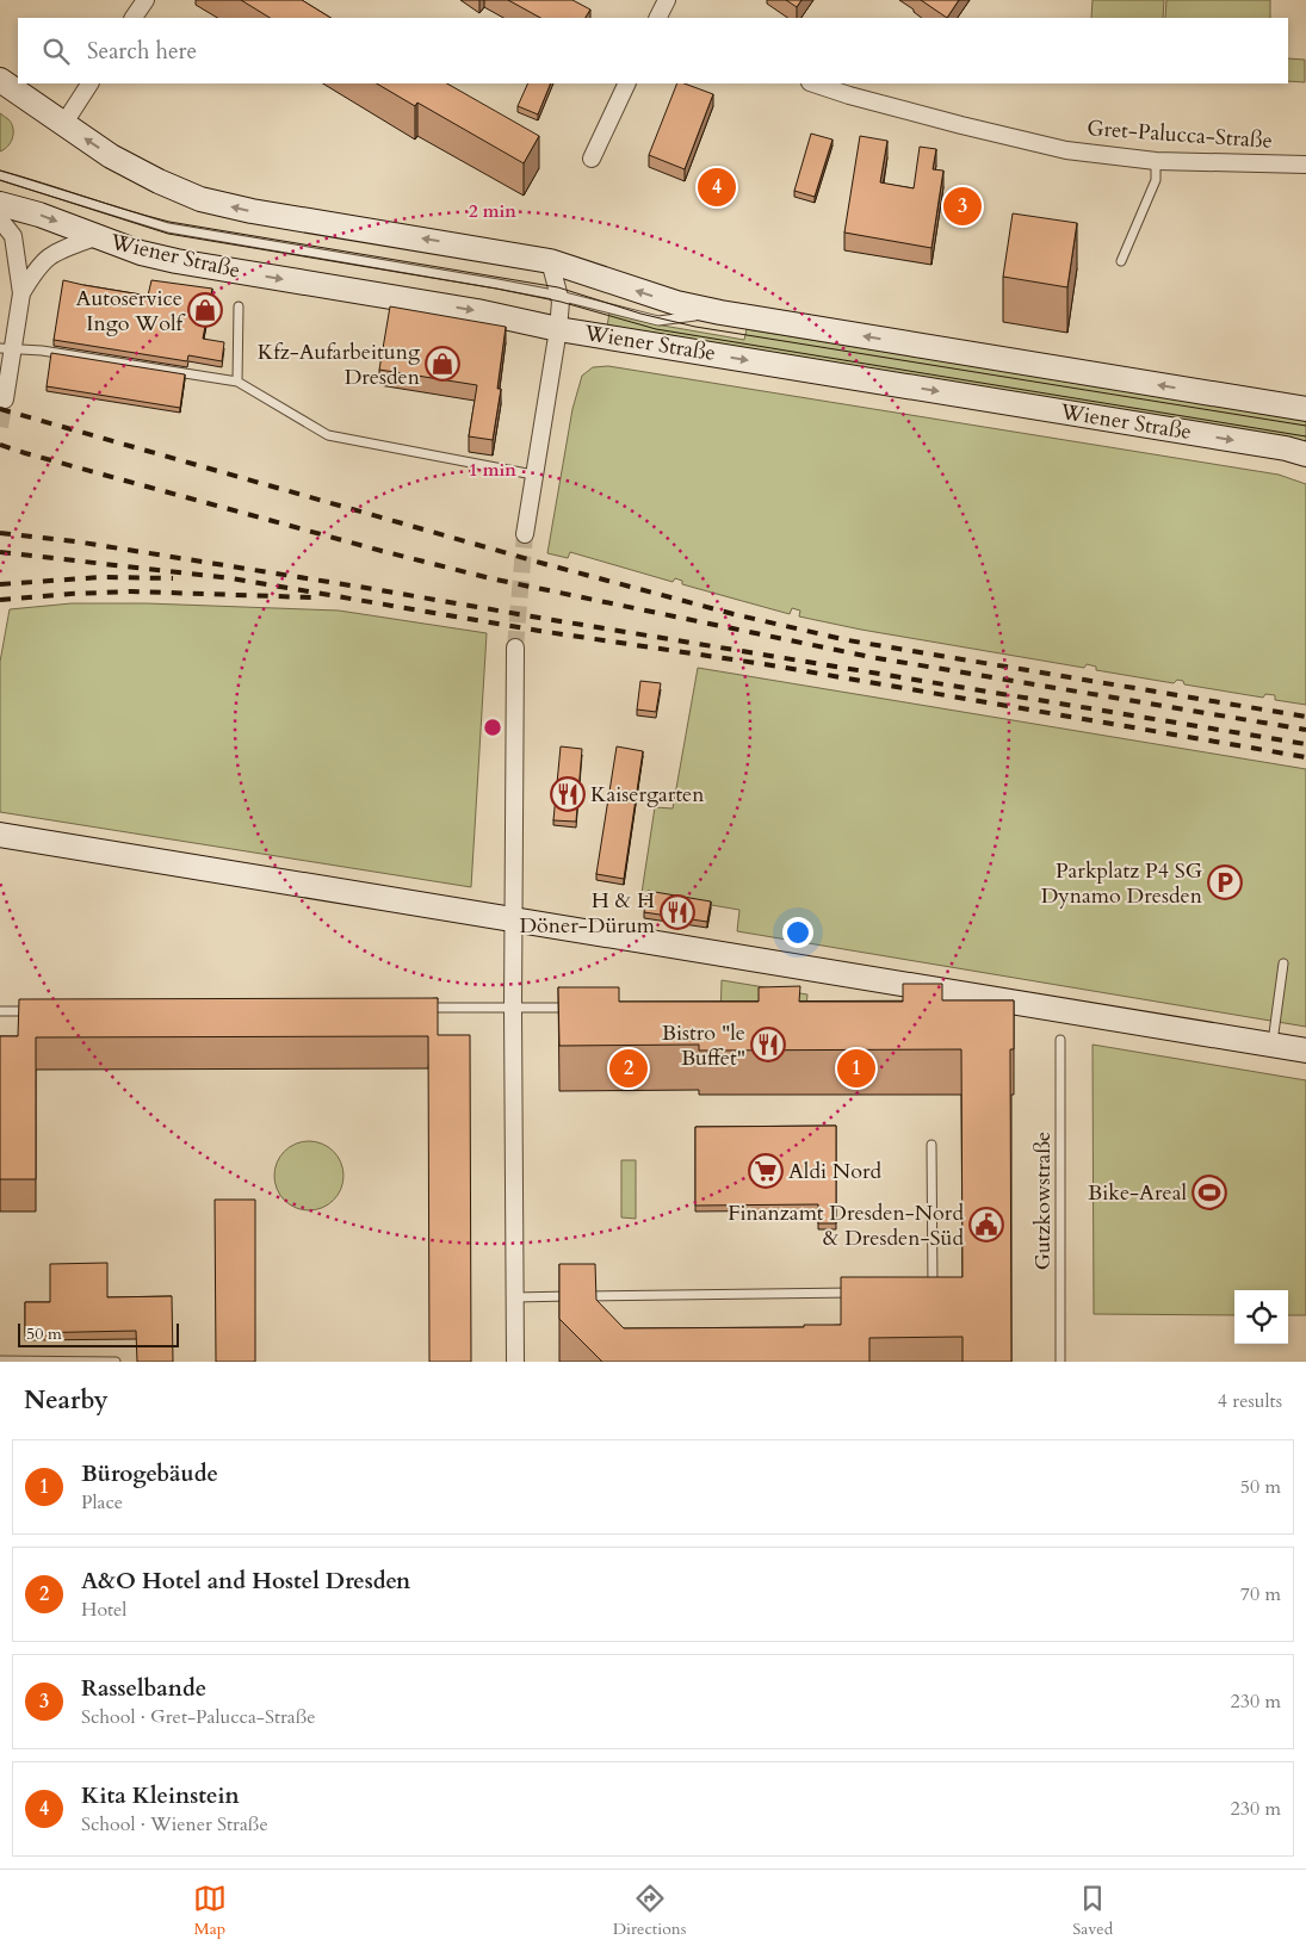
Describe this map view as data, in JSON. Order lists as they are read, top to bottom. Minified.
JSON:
{"streets":{"main road":["Wiener Straße"],"street":["Gret-Palucca-Straße"],"lane":["Gutzkowstraße"]},"places":{"shop":["Autoservice Ingo Wolf","Kfz-Aufarbeitung Dresden"],"restaurant":["Kaisergarten","H & H Döner-Dürum","Bistro \"le Buffet\""],"parking":["Parkplatz P4 SG Dynamo Dresden"],"supermarket":["Aldi Nord"],"sports":["Bike-Areal"],"public building":["Finanzamt Dresden-Nord & Dresden-Süd"]},"scale_bar":"50 m","page":{"search":"Search here","pins":["4","3","1","2"],"scale":"50 m","heading":["Nearby","4 results"],"list":[{"mark":"1","name":"Bürogebäude","note":"Place","value":"50 m"},{"mark":"2","name":"A&O Hotel and Hostel Dresden","note":"Hotel","value":"70 m"},{"mark":"3","name":"Rasselbande","note":"School · Gret-Palucca-Straße","value":"230 m"},{"mark":"4","name":"Kita Kleinstein","note":"School · Wiener Straße","value":"230 m"}],"nav":["Map","Directions","Saved"]},"rings":["2 min","1 min"]}
